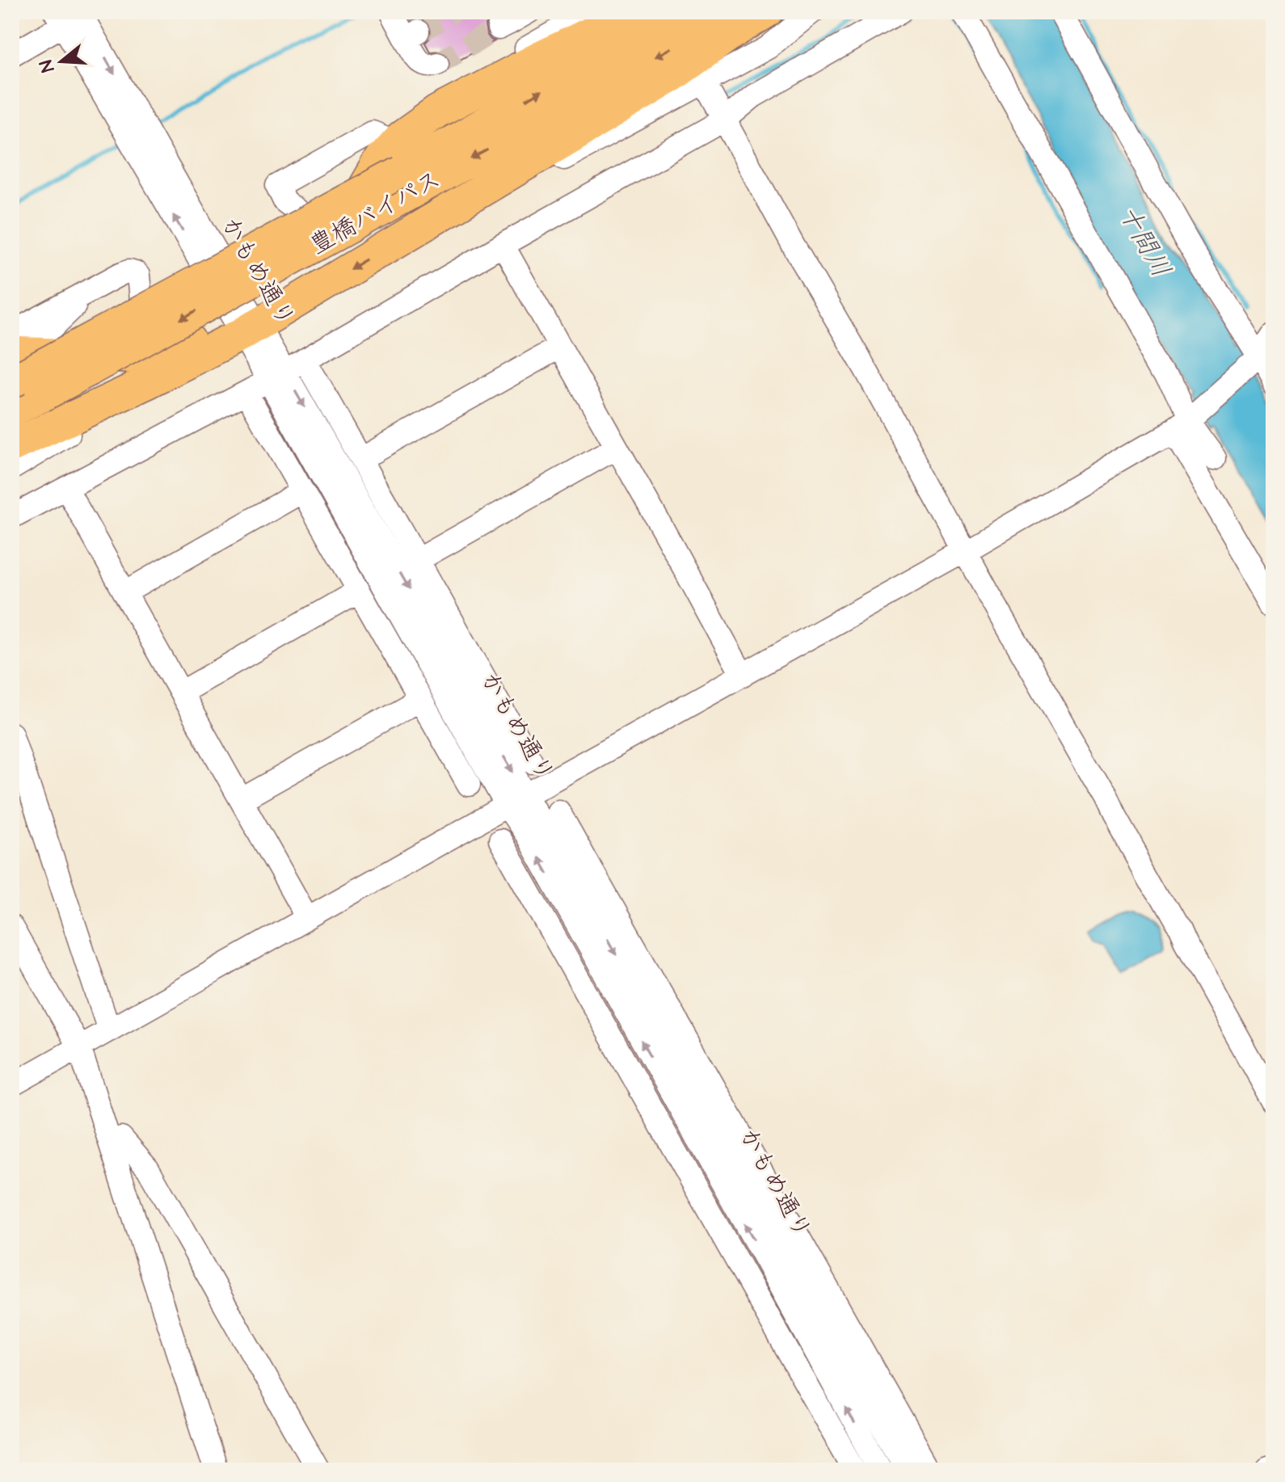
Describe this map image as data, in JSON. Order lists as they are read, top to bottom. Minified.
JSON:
{"streets":{"highway":["豊橋バイパス"],"street":["かもめ通り"]},"water":["十間川"],"north":"left"}
